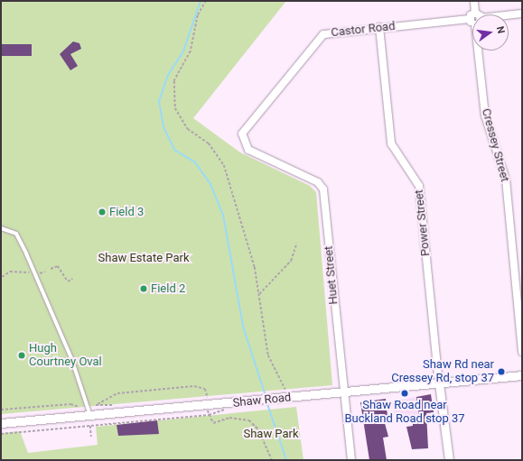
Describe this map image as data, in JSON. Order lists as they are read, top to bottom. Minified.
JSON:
{"streets":{"street":["Castor Road","Cressey Street","Power Street","Huet Street","Shaw Road"]},"crossings":[["Castor Road","Power Street"],["Castor Road","Huet Street"],["Power Street","Shaw Road"],["Huet Street","Shaw Road"]],"parks":["Shaw Estate Park","Shaw Park"],"places":["Field 3","Field 2","Hugh Courtney Oval","Shaw Rd near Cressey Rd, stop 37","Shaw Road near Buckland Road stop 37"],"north":"right"}
